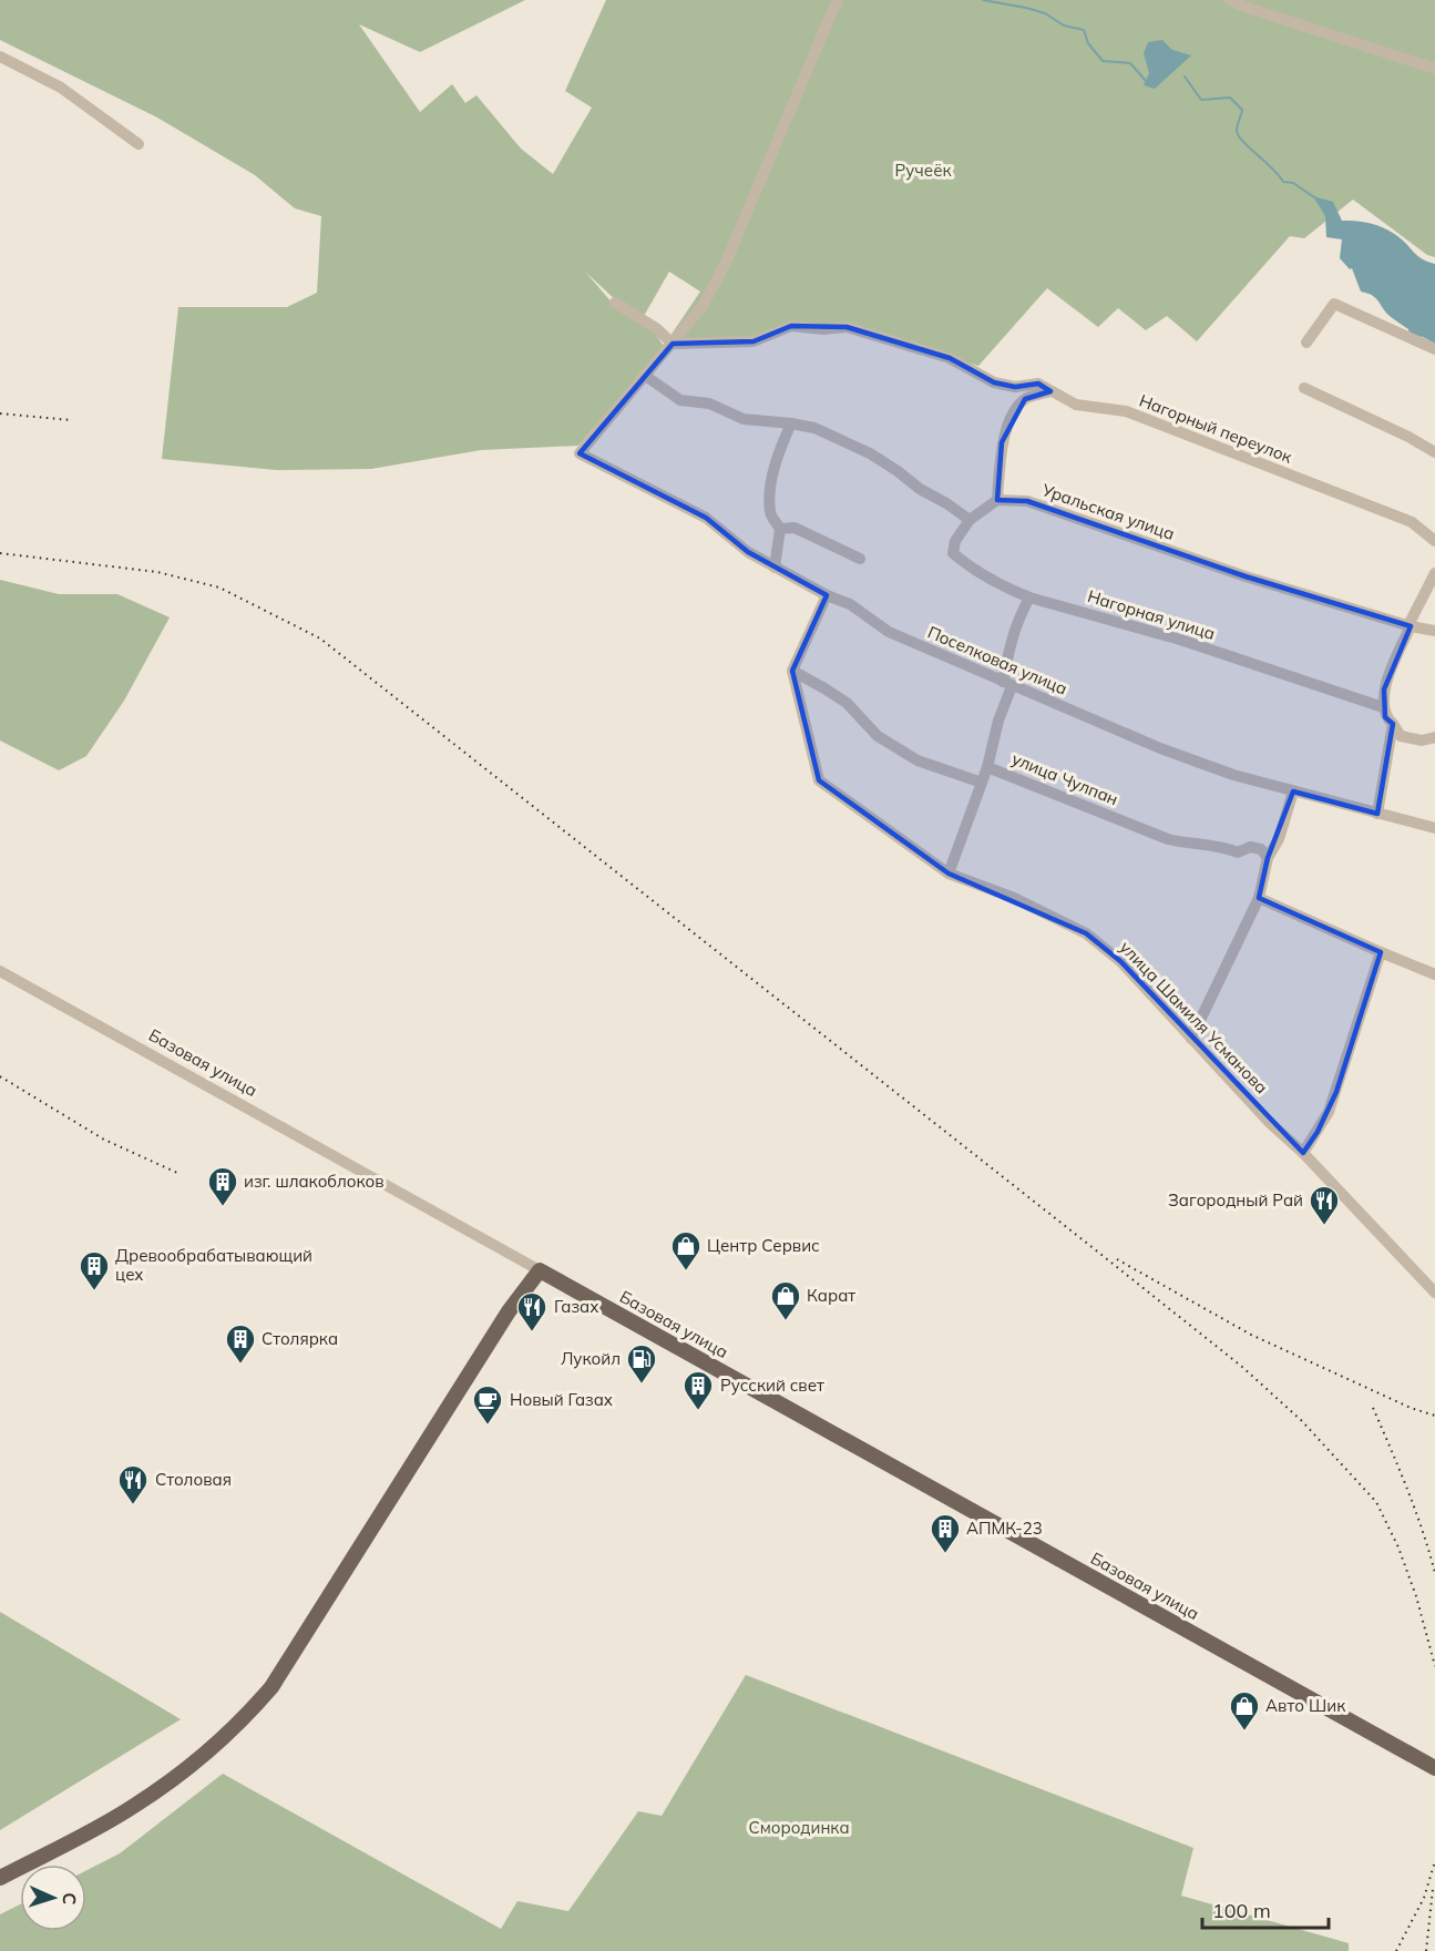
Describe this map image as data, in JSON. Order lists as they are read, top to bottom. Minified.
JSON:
{"streets":{"main road":["Базовая улица"],"street":["Нагорный переулок","Уральская улица","Нагорная улица","Поселковая улица","улица Чулпан","улица Шамиля Усманова"]},"crossings":[["улица Чулпан","улица Шамиля Усманова"]],"parks":["Ручеёк","Смородинка"],"places":{"building":["изг. шлакоблоков","Древообрабатывающий цех","Столярка","Русский свет","АПМК-23"],"restaurant":["Загородный Рай","Газах","Столовая"],"shop":["Центр Сервис","Карат","Авто Шик"],"fuel station":["Лукойл"],"cafe":["Новый Газах"]},"scale_bar":"100 m","north":"right"}
